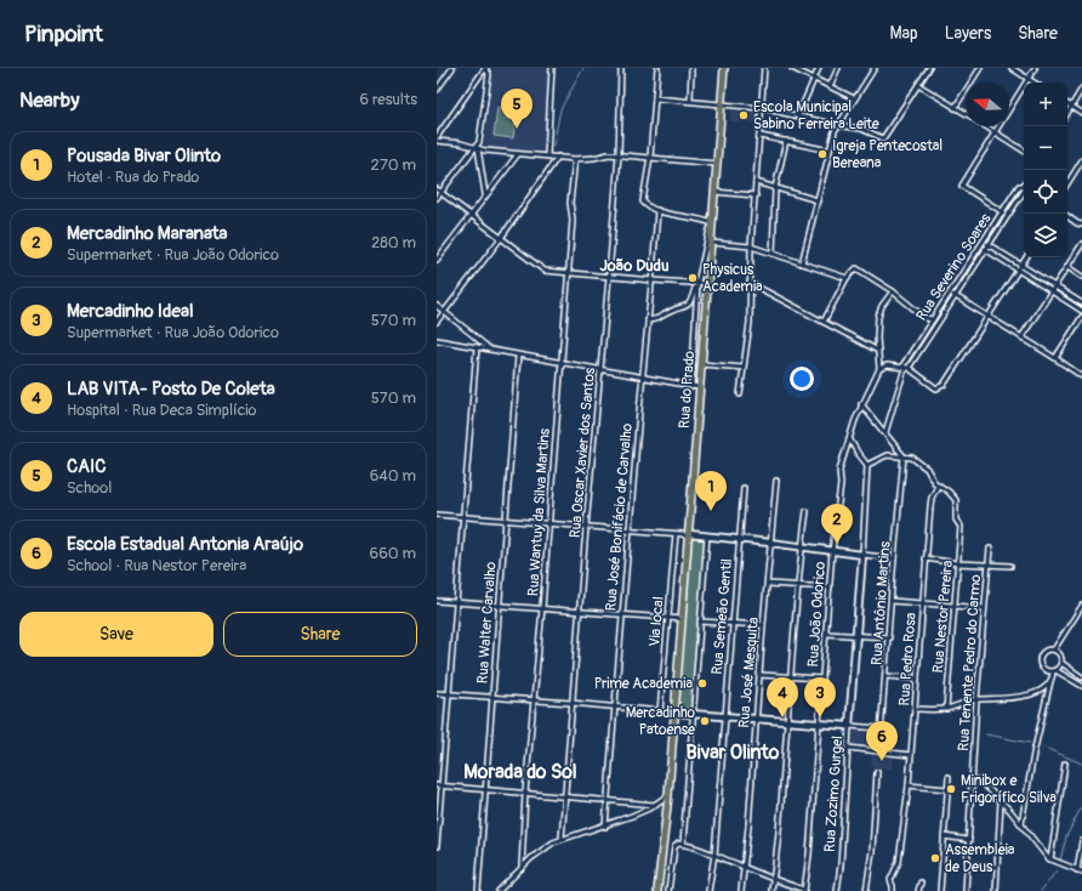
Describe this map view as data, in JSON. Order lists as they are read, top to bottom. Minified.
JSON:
{"streets":{"main road":["Rua do Prado"],"street":["Rua Severino Soares","Rua Oscar Xavier dos Santos","Rua Wantuy da Silva Martins","Rua José Bonifácio de Carvalho","Rua Antônio Martins","Rua João Odorico","Rua Semeão Gentil","Rua Nestor Pereira","Via local","Rua Walter Carvalho","Rua Pedro Rosa","Rua Tenente Pedro do Carmo","Rua José Mesquita","Rua Zozimo Gurgel"]},"crossings":[["Rua Antônio Martins","Rua Nestor Pereira"],["Rua Nestor Pereira","Rua Pedro Rosa"]],"districts":["João Dudu","Bivar Olinto","Morada do Sol"],"places":["Escola Municipal Sabino Ferreira Leite","Igreja Pentecostal Bereana","Physicus Academia","Prime Academia","Mercadinho Patoense","Minibox e Frigorífico Silva","Assembleia de Deus"],"north":"left","page":{"header":"Pinpoint","nav":["Map","Layers","Share"],"heading":["Nearby","6 results"],"map_buttons":["+","−"],"pins":["5","1","2","3","4","6"],"list":[{"mark":"1","name":"Pousada Bivar Olinto","note":"Hotel · Rua do Prado","value":"270 m"},{"mark":"2","name":"Mercadinho Maranata","note":"Supermarket · Rua João Odorico","value":"280 m"},{"mark":"3","name":"Mercadinho Ideal","note":"Supermarket · Rua João Odorico","value":"570 m"},{"mark":"4","name":"LAB VITA- Posto De Coleta","note":"Hospital · Rua Deca Simplício","value":"570 m"},{"mark":"5","name":"CAIC","note":"School","value":"640 m"},{"mark":"6","name":"Escola Estadual Antonia Araújo","note":"School · Rua Nestor Pereira","value":"660 m"}],"buttons":["Save","Share"]}}
